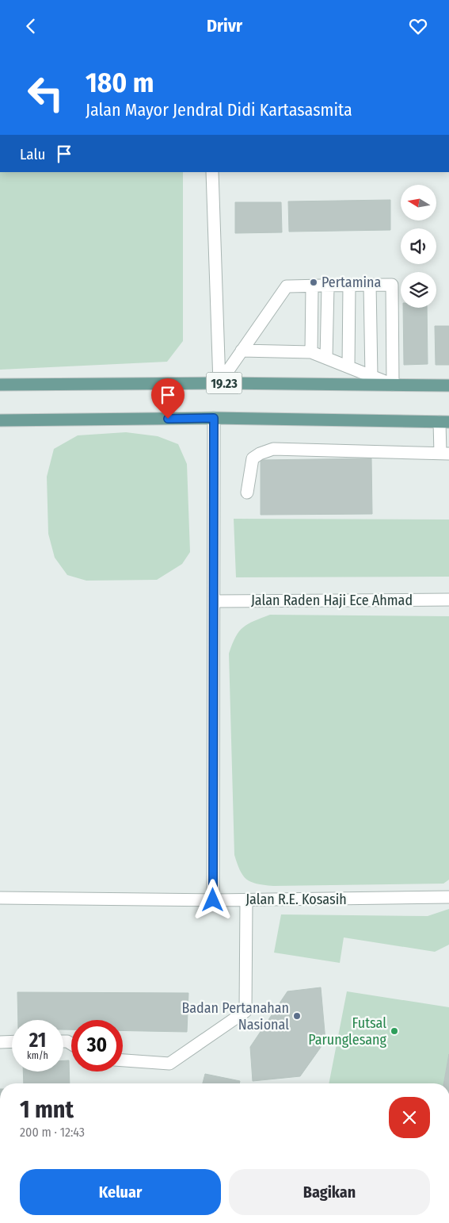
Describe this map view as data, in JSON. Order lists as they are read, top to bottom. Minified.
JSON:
{"streets":{"main road":["19.23"],"street":["Jalan Raden Haji Ece Ahmad","Jalan R.E. Kosasih"]},"places":["Pertamina","Badan Pertanahan Nasional","Futsal Parunglesang"],"north":"left","page":{"header":"Drivr","turn":["180 m","Jalan Mayor Jendral Didi Kartasasmita"],"then":"Lalu","speed":"21 km/h","limit":"30","heading":["1 mnt","200 m · 12:43"],"buttons":["Keluar","Bagikan"]}}
